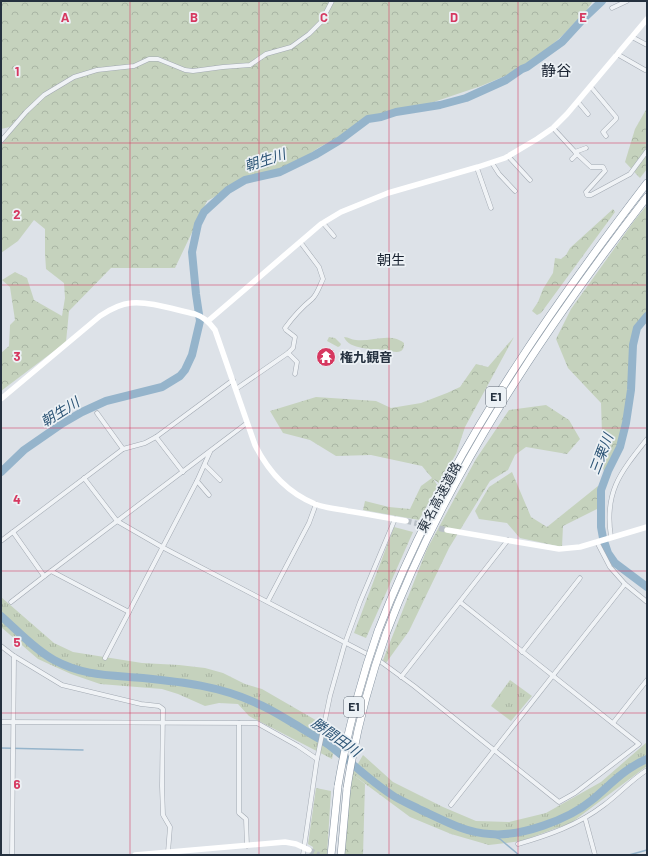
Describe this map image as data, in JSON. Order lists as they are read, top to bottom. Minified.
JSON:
{"streets":{"highway":["E1","東名高速道路"]},"districts":["静谷","朝生"],"water":["朝生川","三栗川","勝間田川"],"places":{"temple":["権九観音"]},"grid":{"columns":["A","B","C","D","E"],"rows":["1","2","3","4","5","6"]}}
